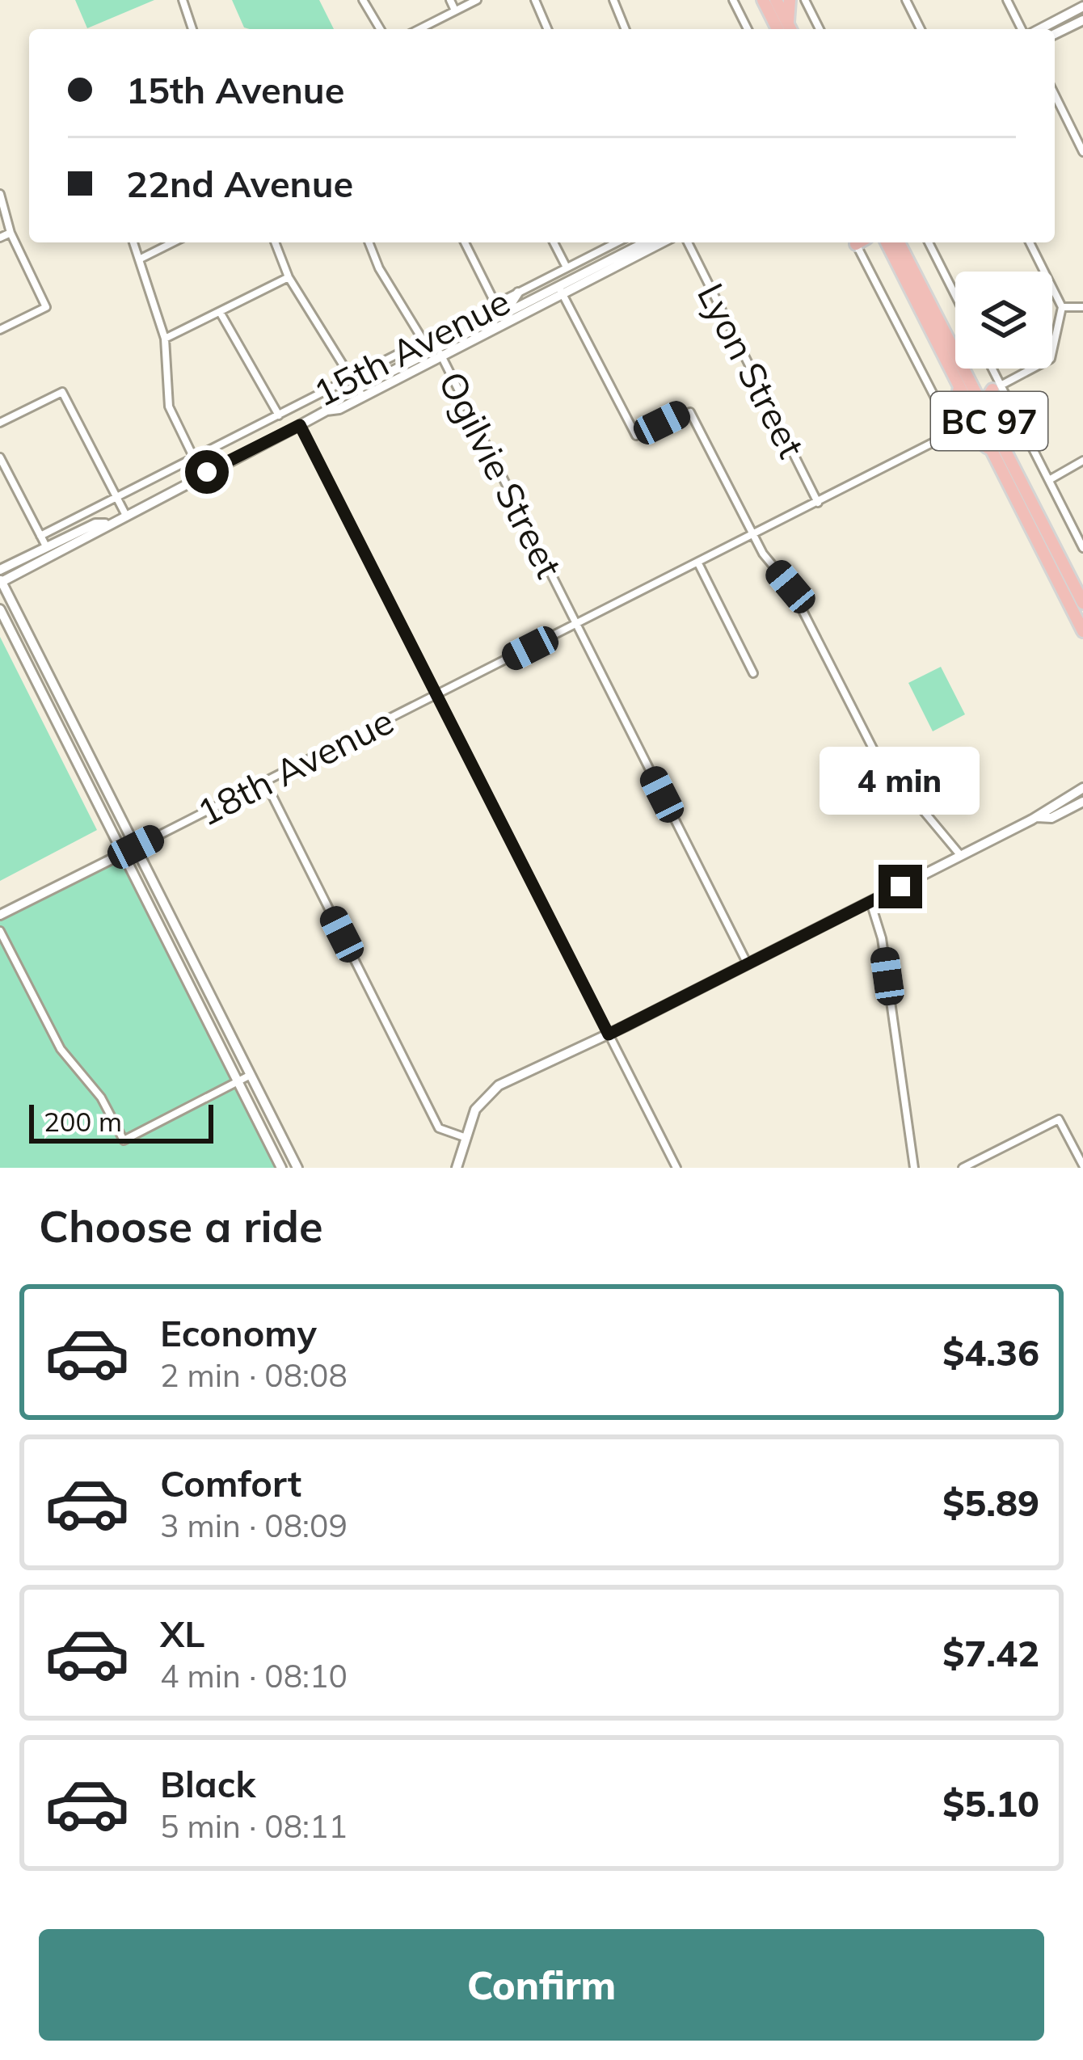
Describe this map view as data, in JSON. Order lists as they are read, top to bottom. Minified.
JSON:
{"streets":{"highway":["BC 97"],"main road":["15th Avenue","18th Avenue"],"street":["Lyon Street","Ogilvie Street"]},"crossings":[["15th Avenue","Ogilvie Street"],["Lyon Street","18th Avenue"],["Ogilvie Street","18th Avenue"]],"scale_bar":"200 m","page":{"banner":["15th Avenue","22nd Avenue"],"bubble":"4 min","scale":"200 m","heading":"Choose a ride","list":[{"name":"Economy","note":"2 min · 08:08","value":"$4.36"},{"name":"Comfort","note":"3 min · 08:09","value":"$5.89"},{"name":"XL","note":"4 min · 08:10","value":"$7.42"},{"name":"Black","note":"5 min · 08:11","value":"$5.10"}],"buttons":"Confirm"}}
